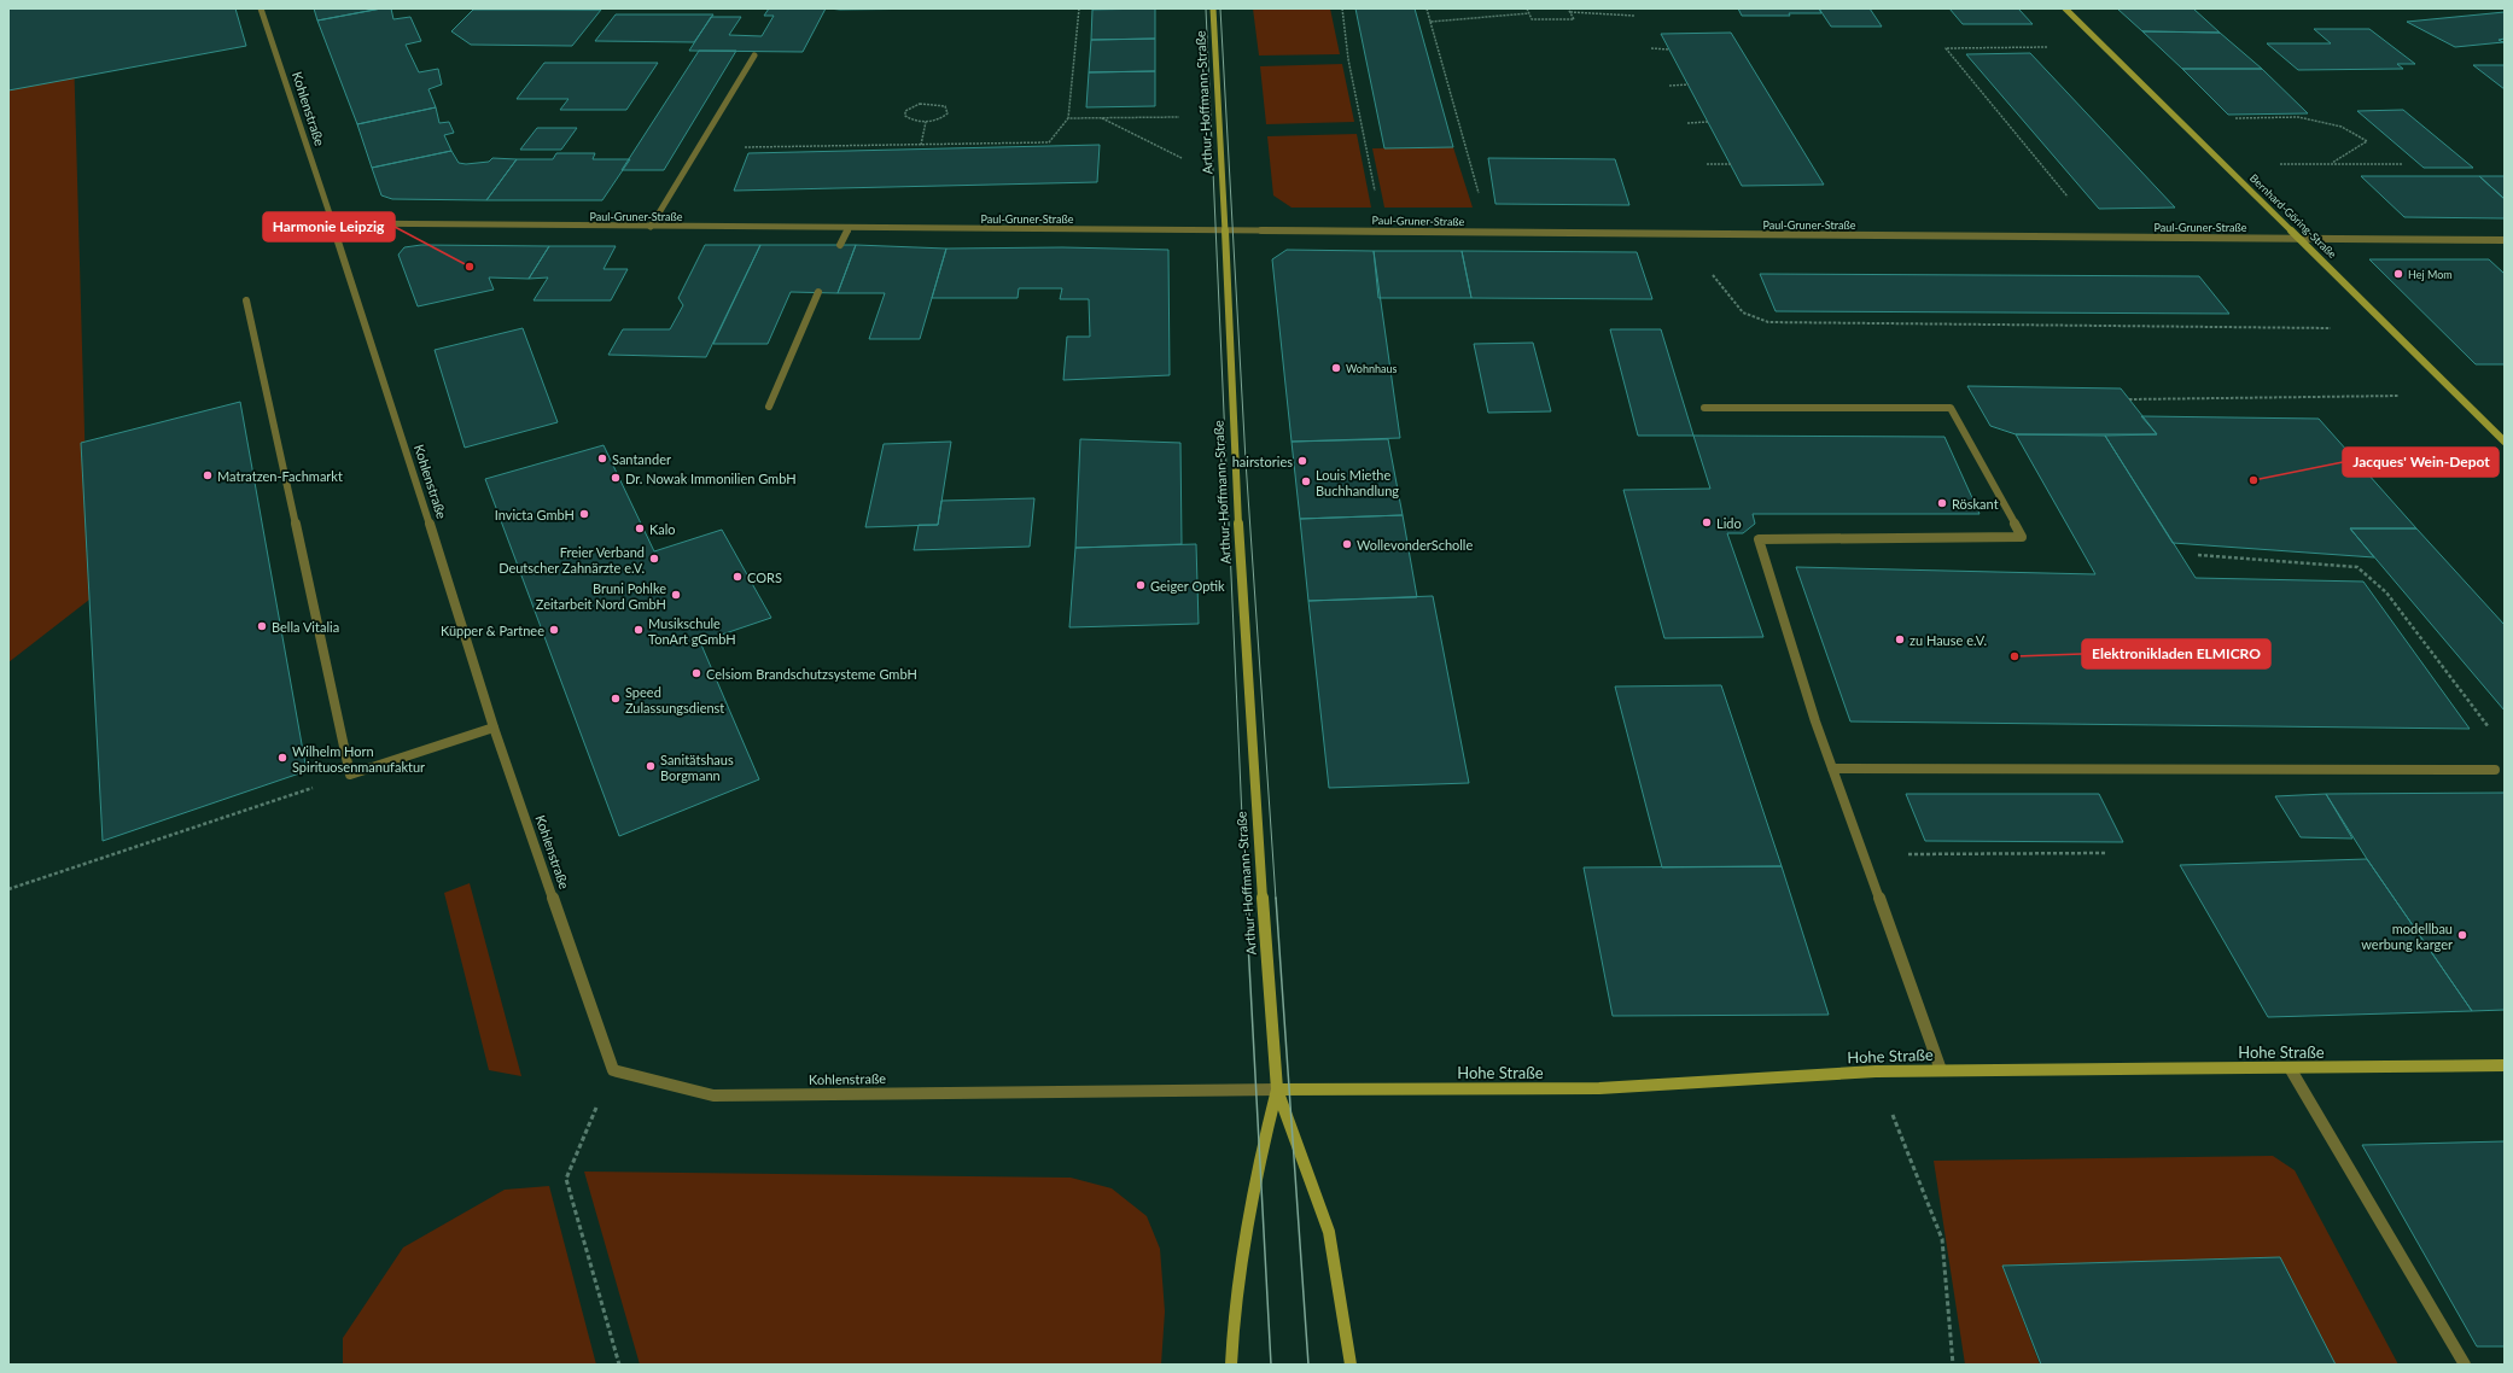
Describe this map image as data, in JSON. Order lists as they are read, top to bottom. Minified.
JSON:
{"streets":{"street":["Arthur-Hoffmann-Straße","Kohlenstraße","Paul-Gruner-Straße","Bernhard-Göring-Straße","Hohe Straße"]},"crossings":[["Arthur-Hoffmann-Straße","Kohlenstraße"],["Arthur-Hoffmann-Straße","Paul-Gruner-Straße"],["Arthur-Hoffmann-Straße","Hohe Straße"],["Kohlenstraße","Paul-Gruner-Straße"],["Kohlenstraße","Hohe Straße"],["Paul-Gruner-Straße","Bernhard-Göring-Straße"]],"places":["Harmonie Leipzig","Hej Mom","Wohnhaus","Santander","hairstories","Matratzen-Fachmarkt","Dr. Nowak Immonilien GmbH","Jacques' Wein-Depot","Louis Miethe Buchhandlung","Röskant","Invicta GmbH","Lido","Kalo","WollevonderScholle","Freier Verband Deutscher Zahnärzte e.V.","CORS","Geiger Optik","Bruni Pohlke Zeitarbeit Nord GmbH","Bella Vitalia","Küpper & Partnee","Musikschule TonArt gGmbH","zu Hause e.V.","Elektronikladen ELMICRO","Celsiom Brandschutzsysteme GmbH","Speed Zulassungsdienst","Wilhelm Horn Spirituosenmanufaktur","Sanitätshaus Borgmann","modellbau werbung karger"]}
